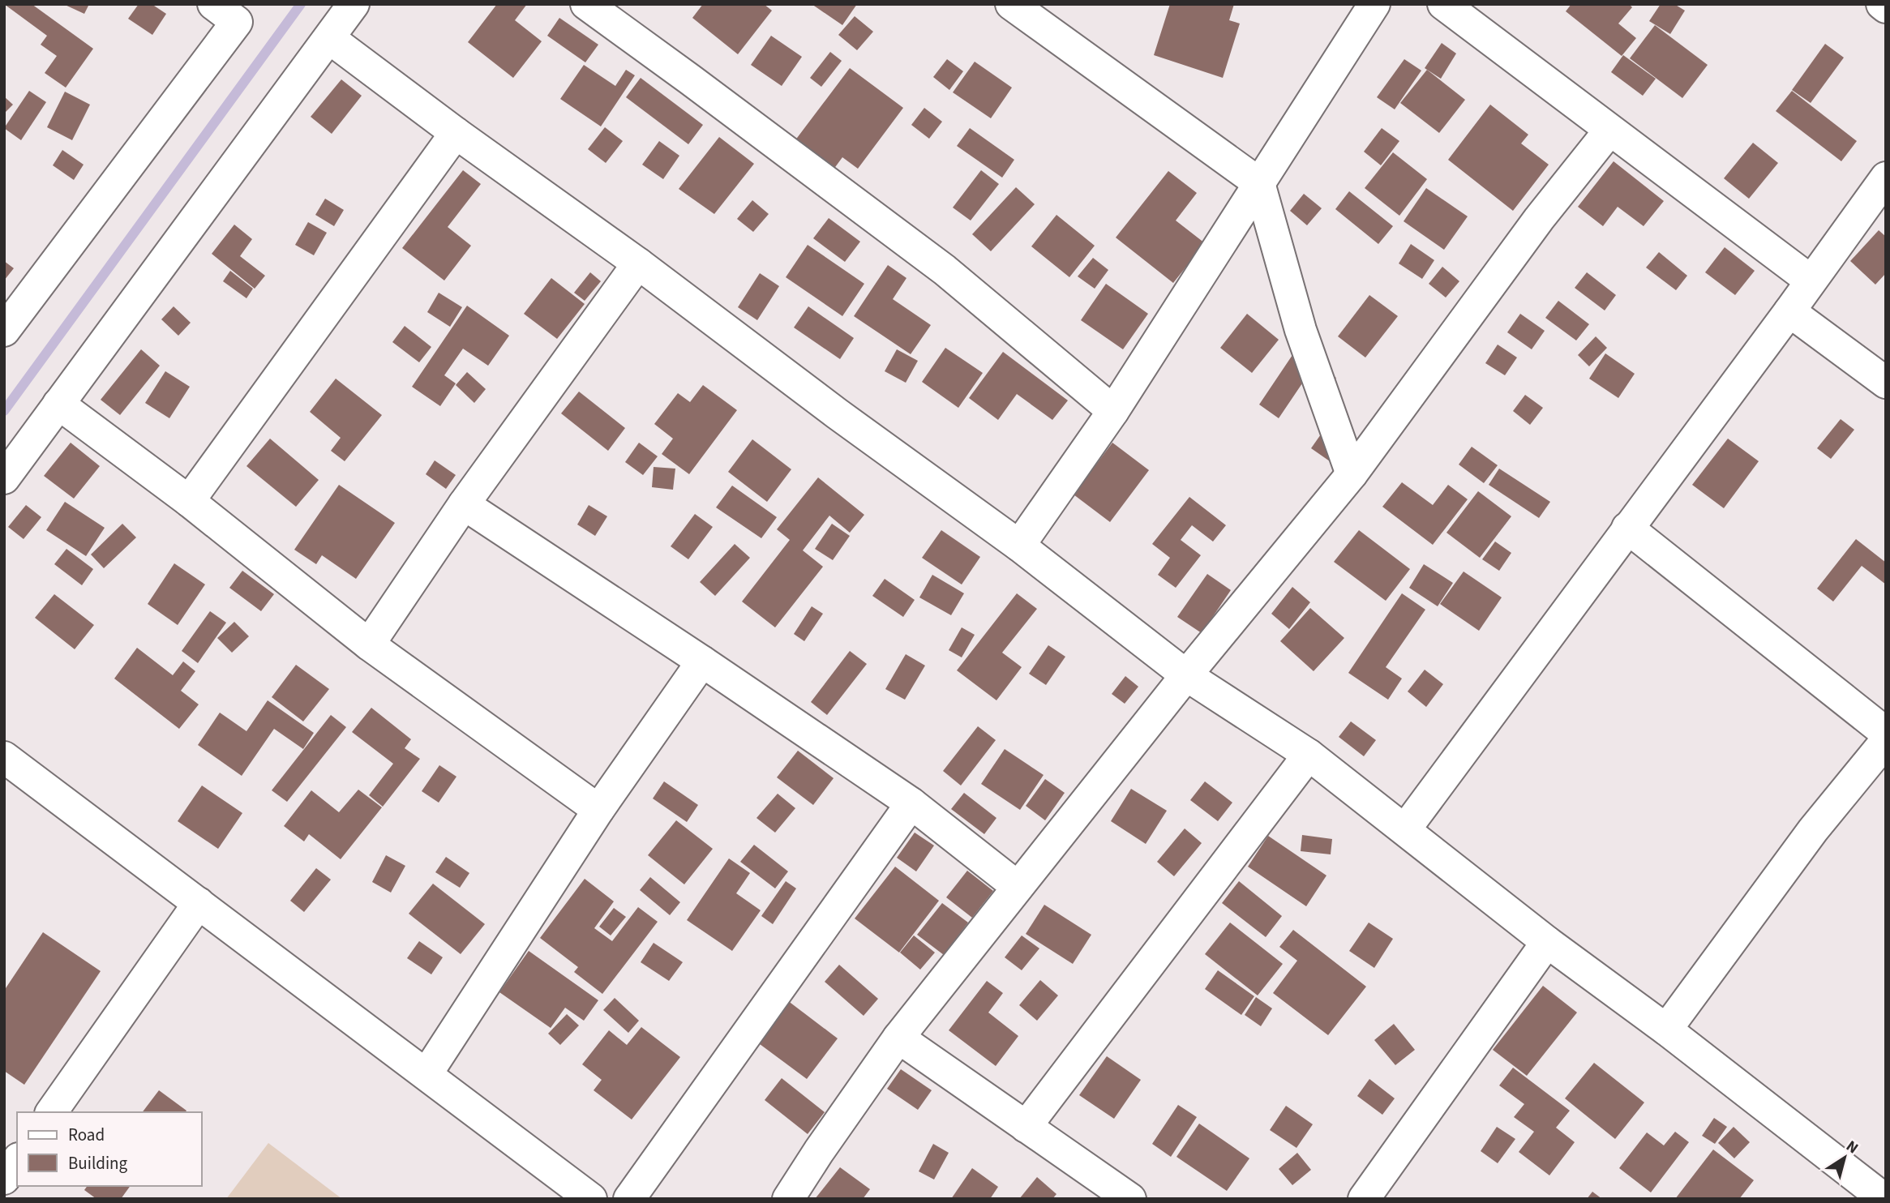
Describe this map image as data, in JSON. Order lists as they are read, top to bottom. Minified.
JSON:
{"legend":["Road","Building"],"north":"top right"}
